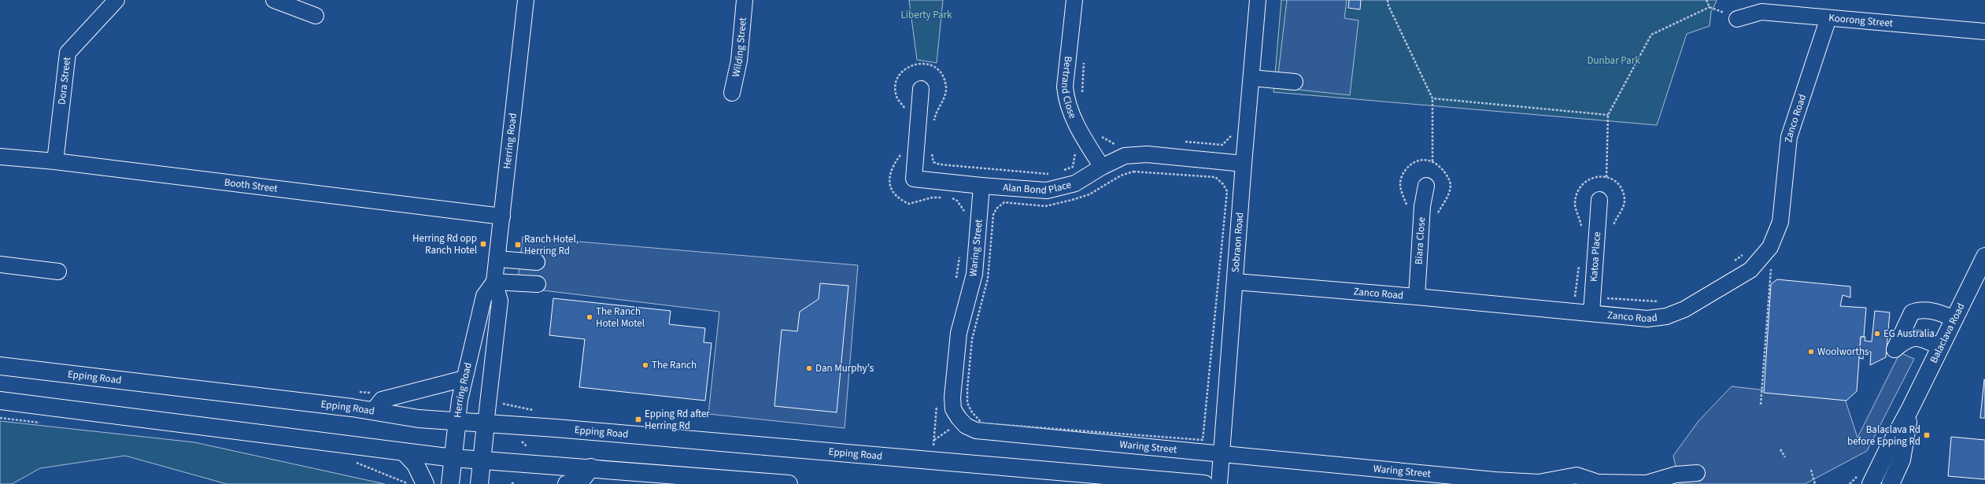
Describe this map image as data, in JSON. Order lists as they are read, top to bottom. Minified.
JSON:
{"streets":{"main road":["Herring Road","Balaclava Road","Epping Road"],"street":["Koorong Street","Wilding Street","Dora Street","Bertrand Close","Zanco Road","Alan Bond Place","Booth Street","Biara Close","Sobraon Road","Waring Street","Katoa Place"]},"crossings":[["Koorong Street","Zanco Road"],["Dora Street","Booth Street"],["Bertrand Close","Alan Bond Place"],["Zanco Road","Biara Close"],["Zanco Road","Sobraon Road"],["Zanco Road","Katoa Place"],["Herring Road","Booth Street"],["Herring Road","Epping Road"],["Alan Bond Place","Sobraon Road"],["Alan Bond Place","Waring Street"],["Sobraon Road","Waring Street"]],"parks":["Liberty Park","Dunbar Park"],"places":{"transit":["Herring Rd opp Ranch Hotel","Ranch Hotel, Herring Rd","Epping Rd after Herring Rd","Balaclava Rd before Epping Rd"],"other":["The Ranch Hotel Motel","EG Australia","Woolworths","The Ranch","Dan Murphy's"]}}
